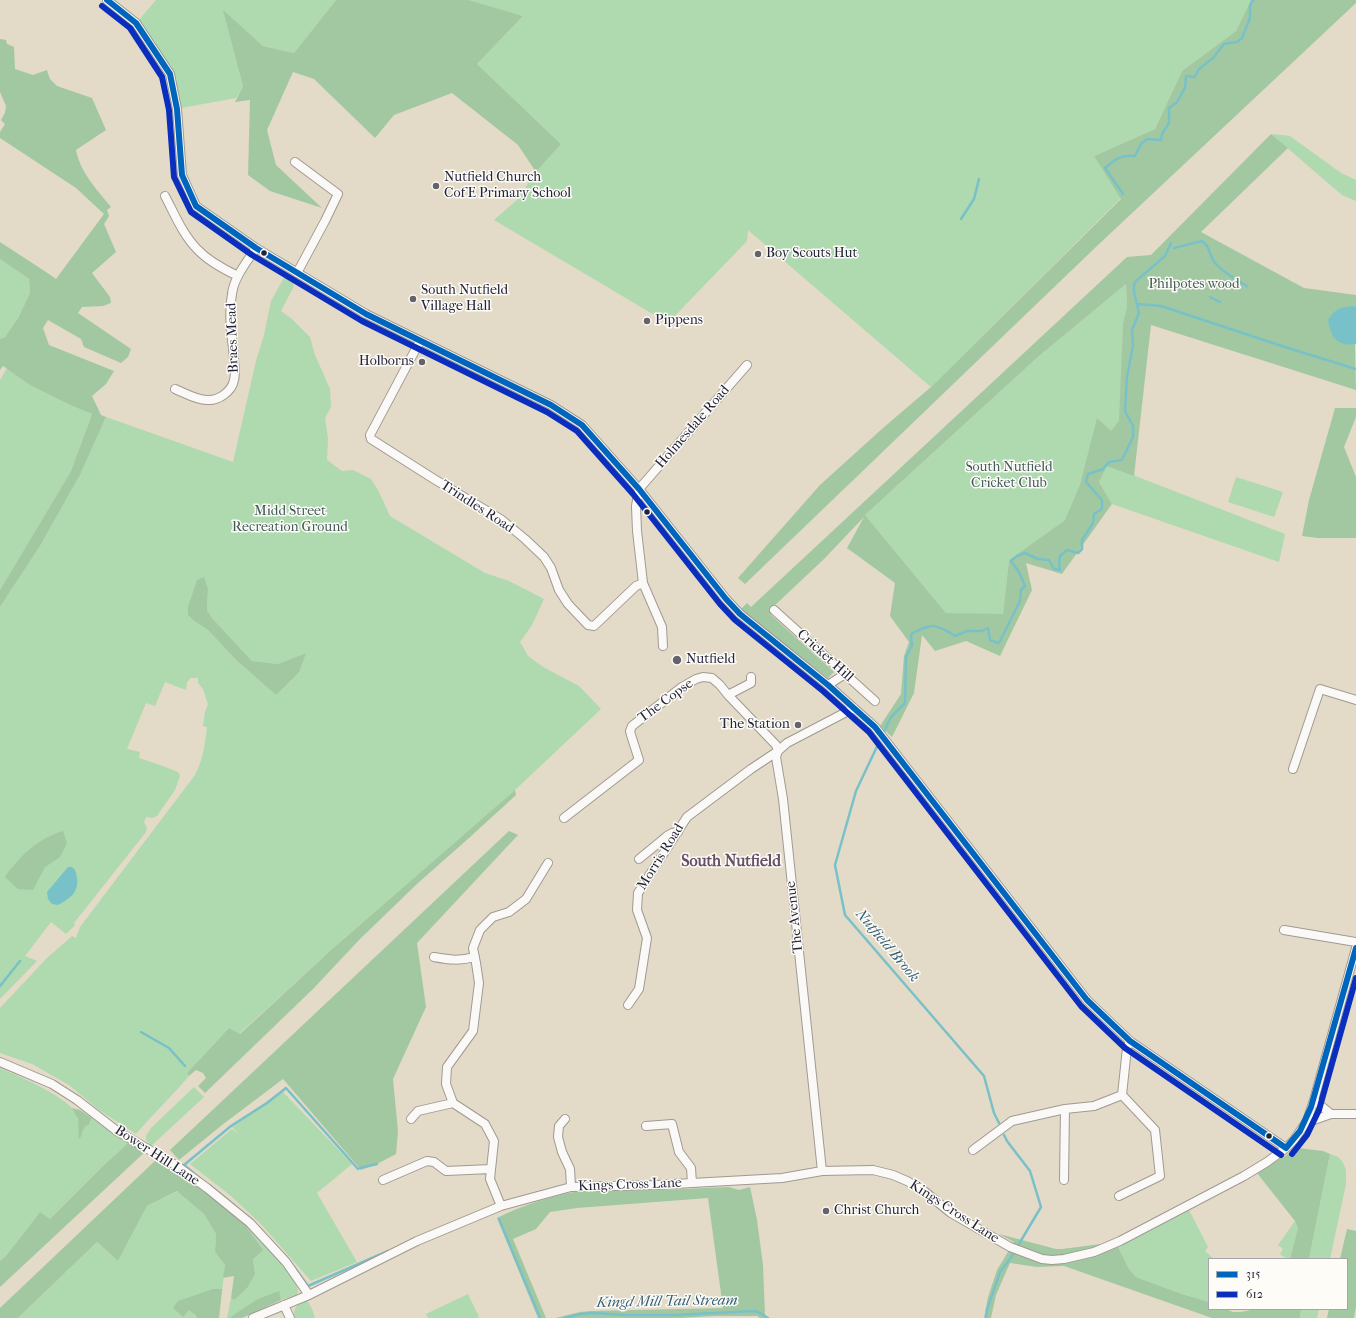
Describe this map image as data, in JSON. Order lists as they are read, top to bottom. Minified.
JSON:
{"streets":{"street":["Braes Mead","Holmesdale Road","Trindles Road","Cricket Hill","The Copse","Morris Road","The Avenue","Bower Hill Lane","Kings Cross Lane"]},"crossings":[["Morris Road","The Avenue"],["The Avenue","Kings Cross Lane"],["Bower Hill Lane","Kings Cross Lane"]],"districts":["South Nutfield"],"water":["Nutfield Brook","Kingd Mill Tail Stream"],"parks":["Philpotes wood","South Nutfield Cricket Club","Midd Street Recreation Ground"],"places":["Nutfield Church CofE Primary School","Boy Scouts Hut","South Nutfield Village Hall","Pippens","Holborns","Nutfield","The Station","Christ Church"],"lines":["transit line 315","transit line 612"],"legend":["315","612"]}
